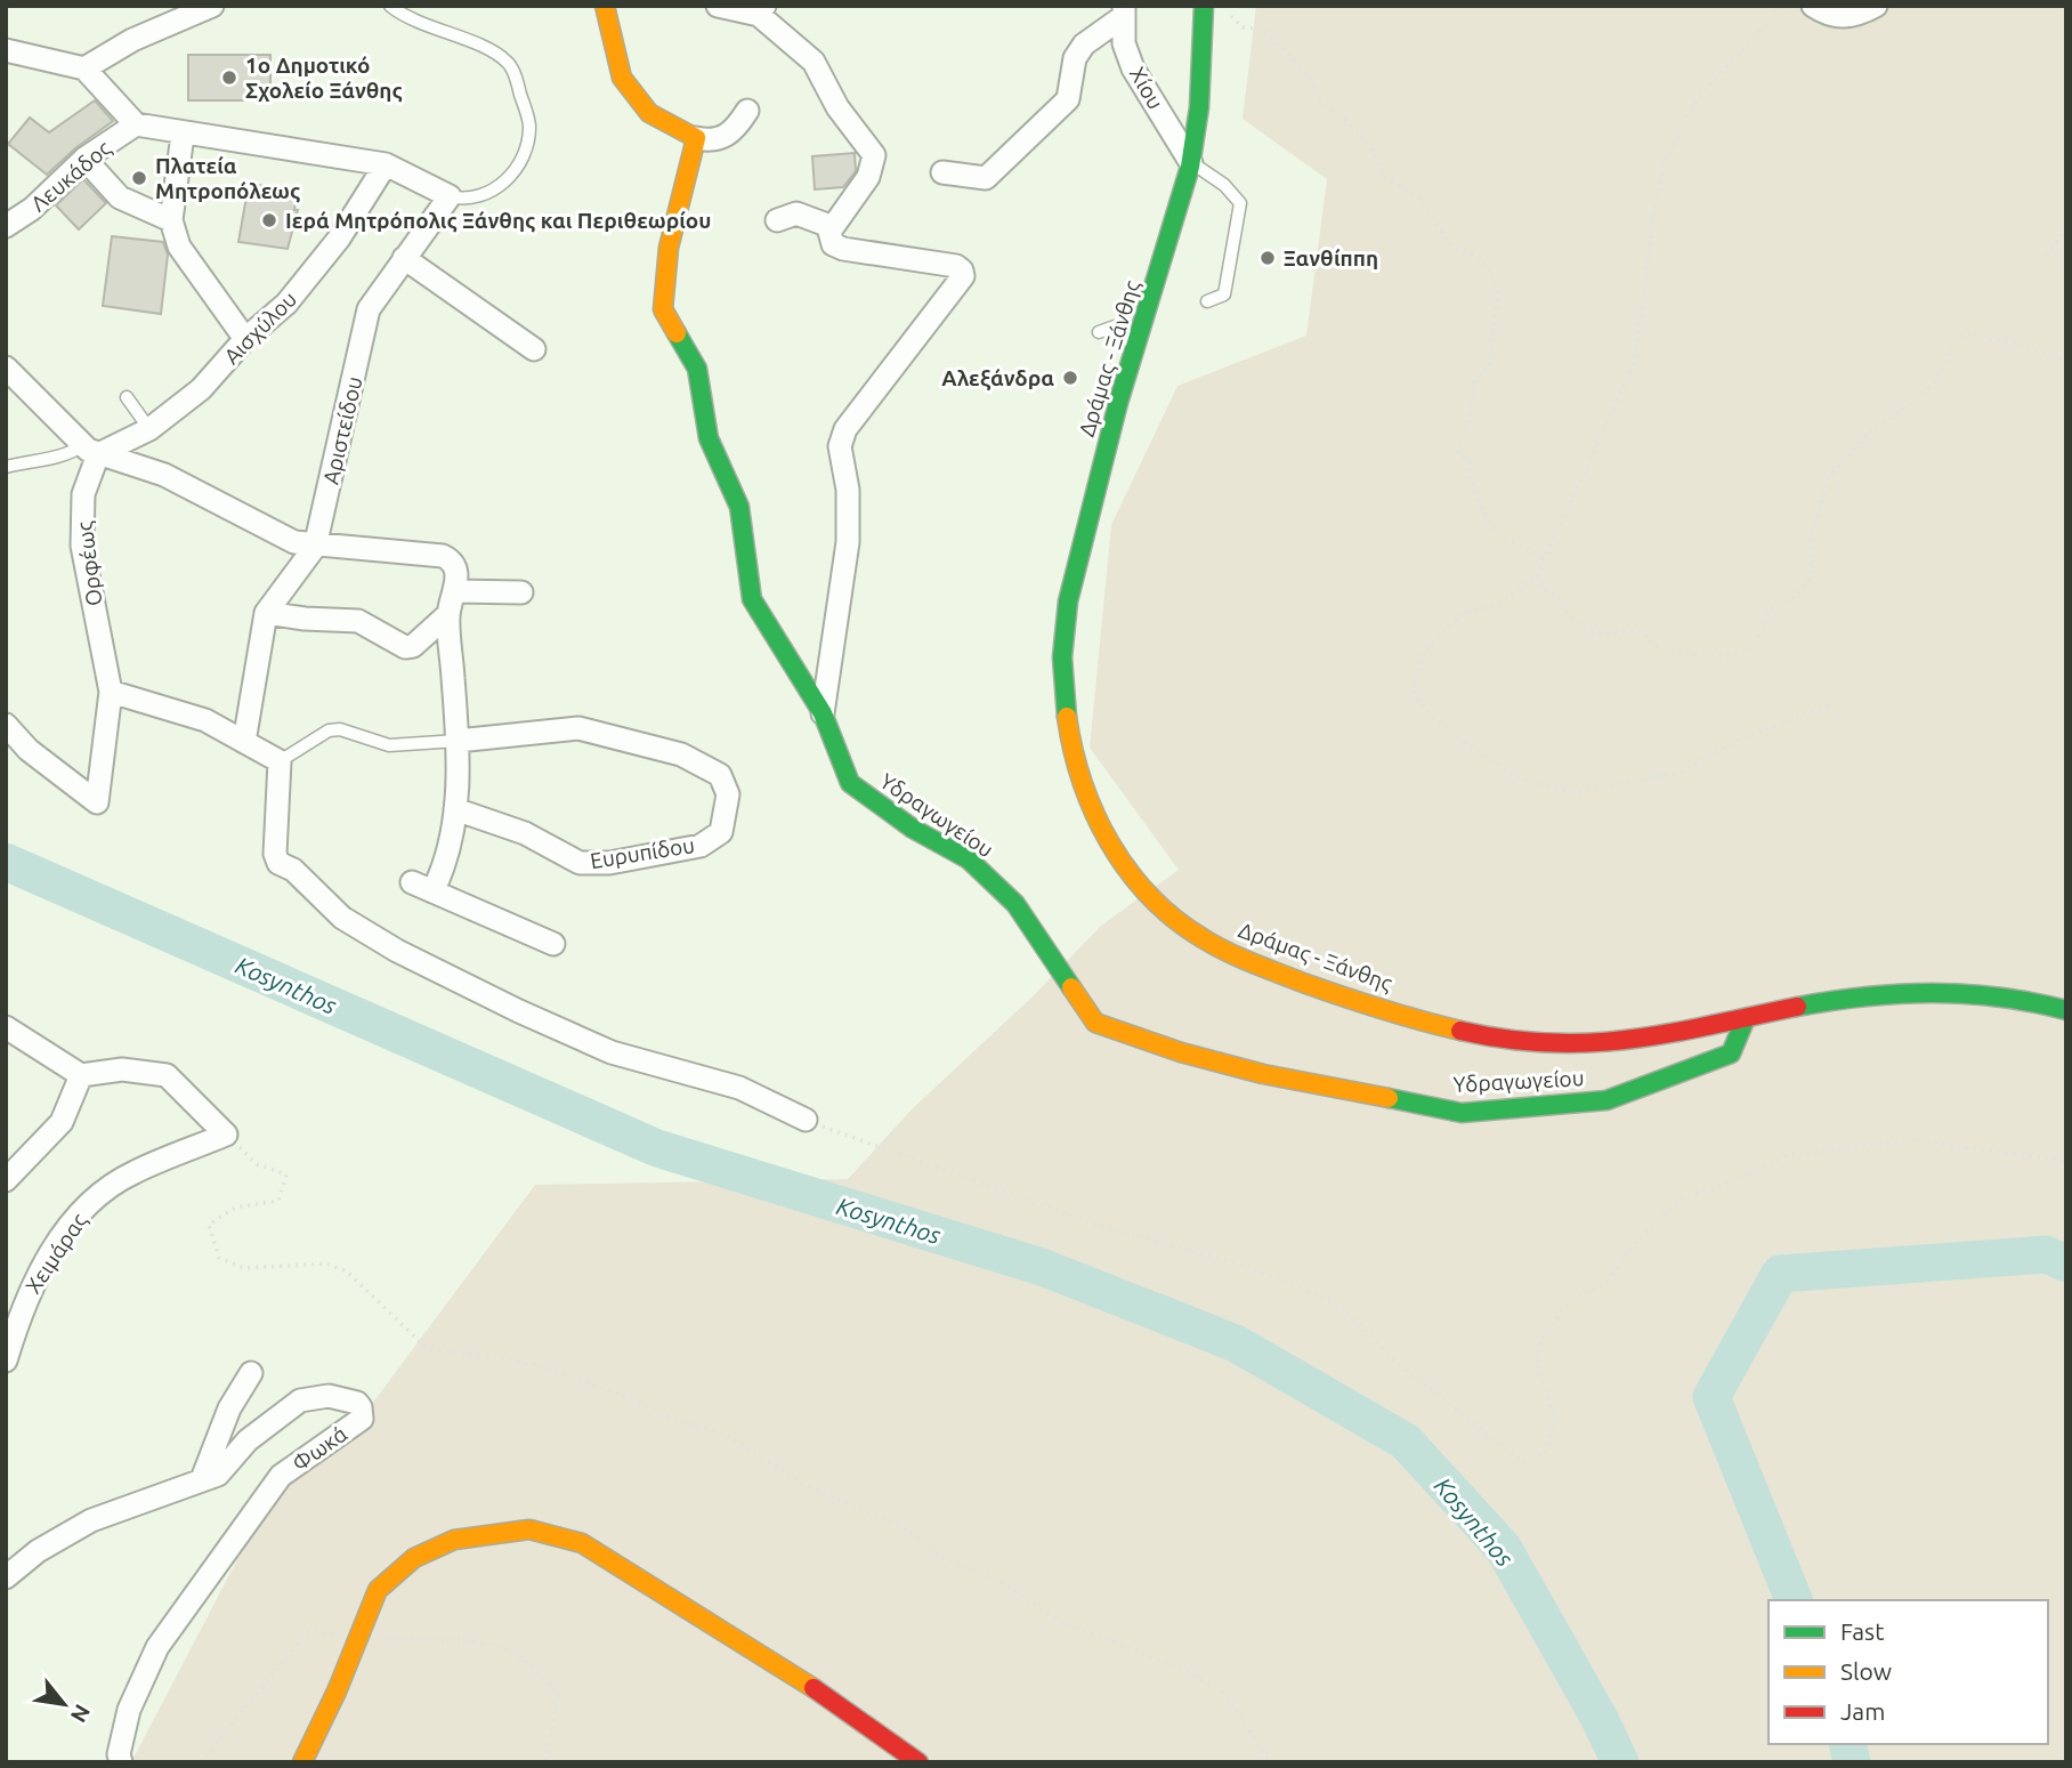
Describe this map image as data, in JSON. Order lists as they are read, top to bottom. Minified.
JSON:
{"streets":{"street":["Χίου","Λευκάδος","Αισχύλου","Δράμας - Ξάνθης","Αριστείδου","Ορφέως","Υδραγωγείου","Ευρυπίδου","Χειμάρας","Φωκά"]},"crossings":[["Χίου","Δράμας - Ξάνθης"],["Αισχύλου","Ορφέως"],["Δράμας - Ξάνθης","Υδραγωγείου"]],"water":["Kosynthos"],"places":["1ο Δημοτικό Σχολείο Ξάνθης","Πλατεία Μητροπόλεως","Ιερά Μητρόπολις Ξάνθης και Περιθεωρίου","Ξανθίππη","Αλεξάνδρα"],"legend":["Fast","Slow","Jam"],"north":"bottom right"}
